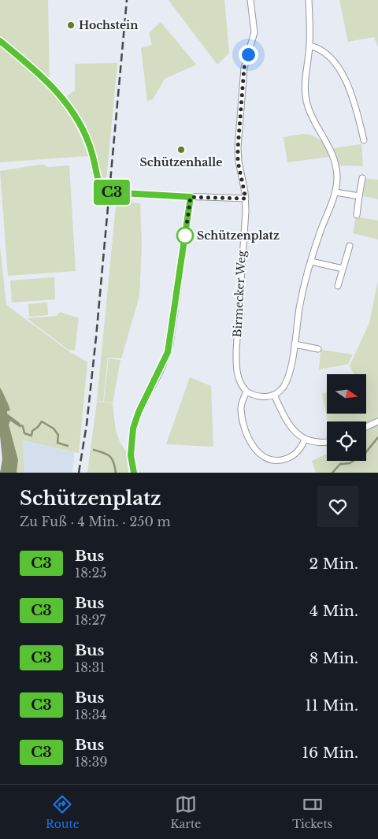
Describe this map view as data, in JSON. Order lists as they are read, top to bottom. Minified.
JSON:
{"streets":{"street":["Birmecker Weg"]},"places":["Hochstein","Schützenhalle","Schützenplatz"],"lines":["bus line C3"],"north":"right","page":{"on_map":"C3","heading":["Schützenplatz","Zu Fuß · 4 Min. · 250 m"],"list":[{"mark":"C3","name":"Bus","note":"18:25","value":"2 Min."},{"mark":"C3","name":"Bus","note":"18:27","value":"4 Min."},{"mark":"C3","name":"Bus","note":"18:31","value":"8 Min."},{"mark":"C3","name":"Bus","note":"18:34","value":"11 Min."},{"mark":"C3","name":"Bus","note":"18:39","value":"16 Min."}],"tabs":["Route","Karte","Tickets"]}}
